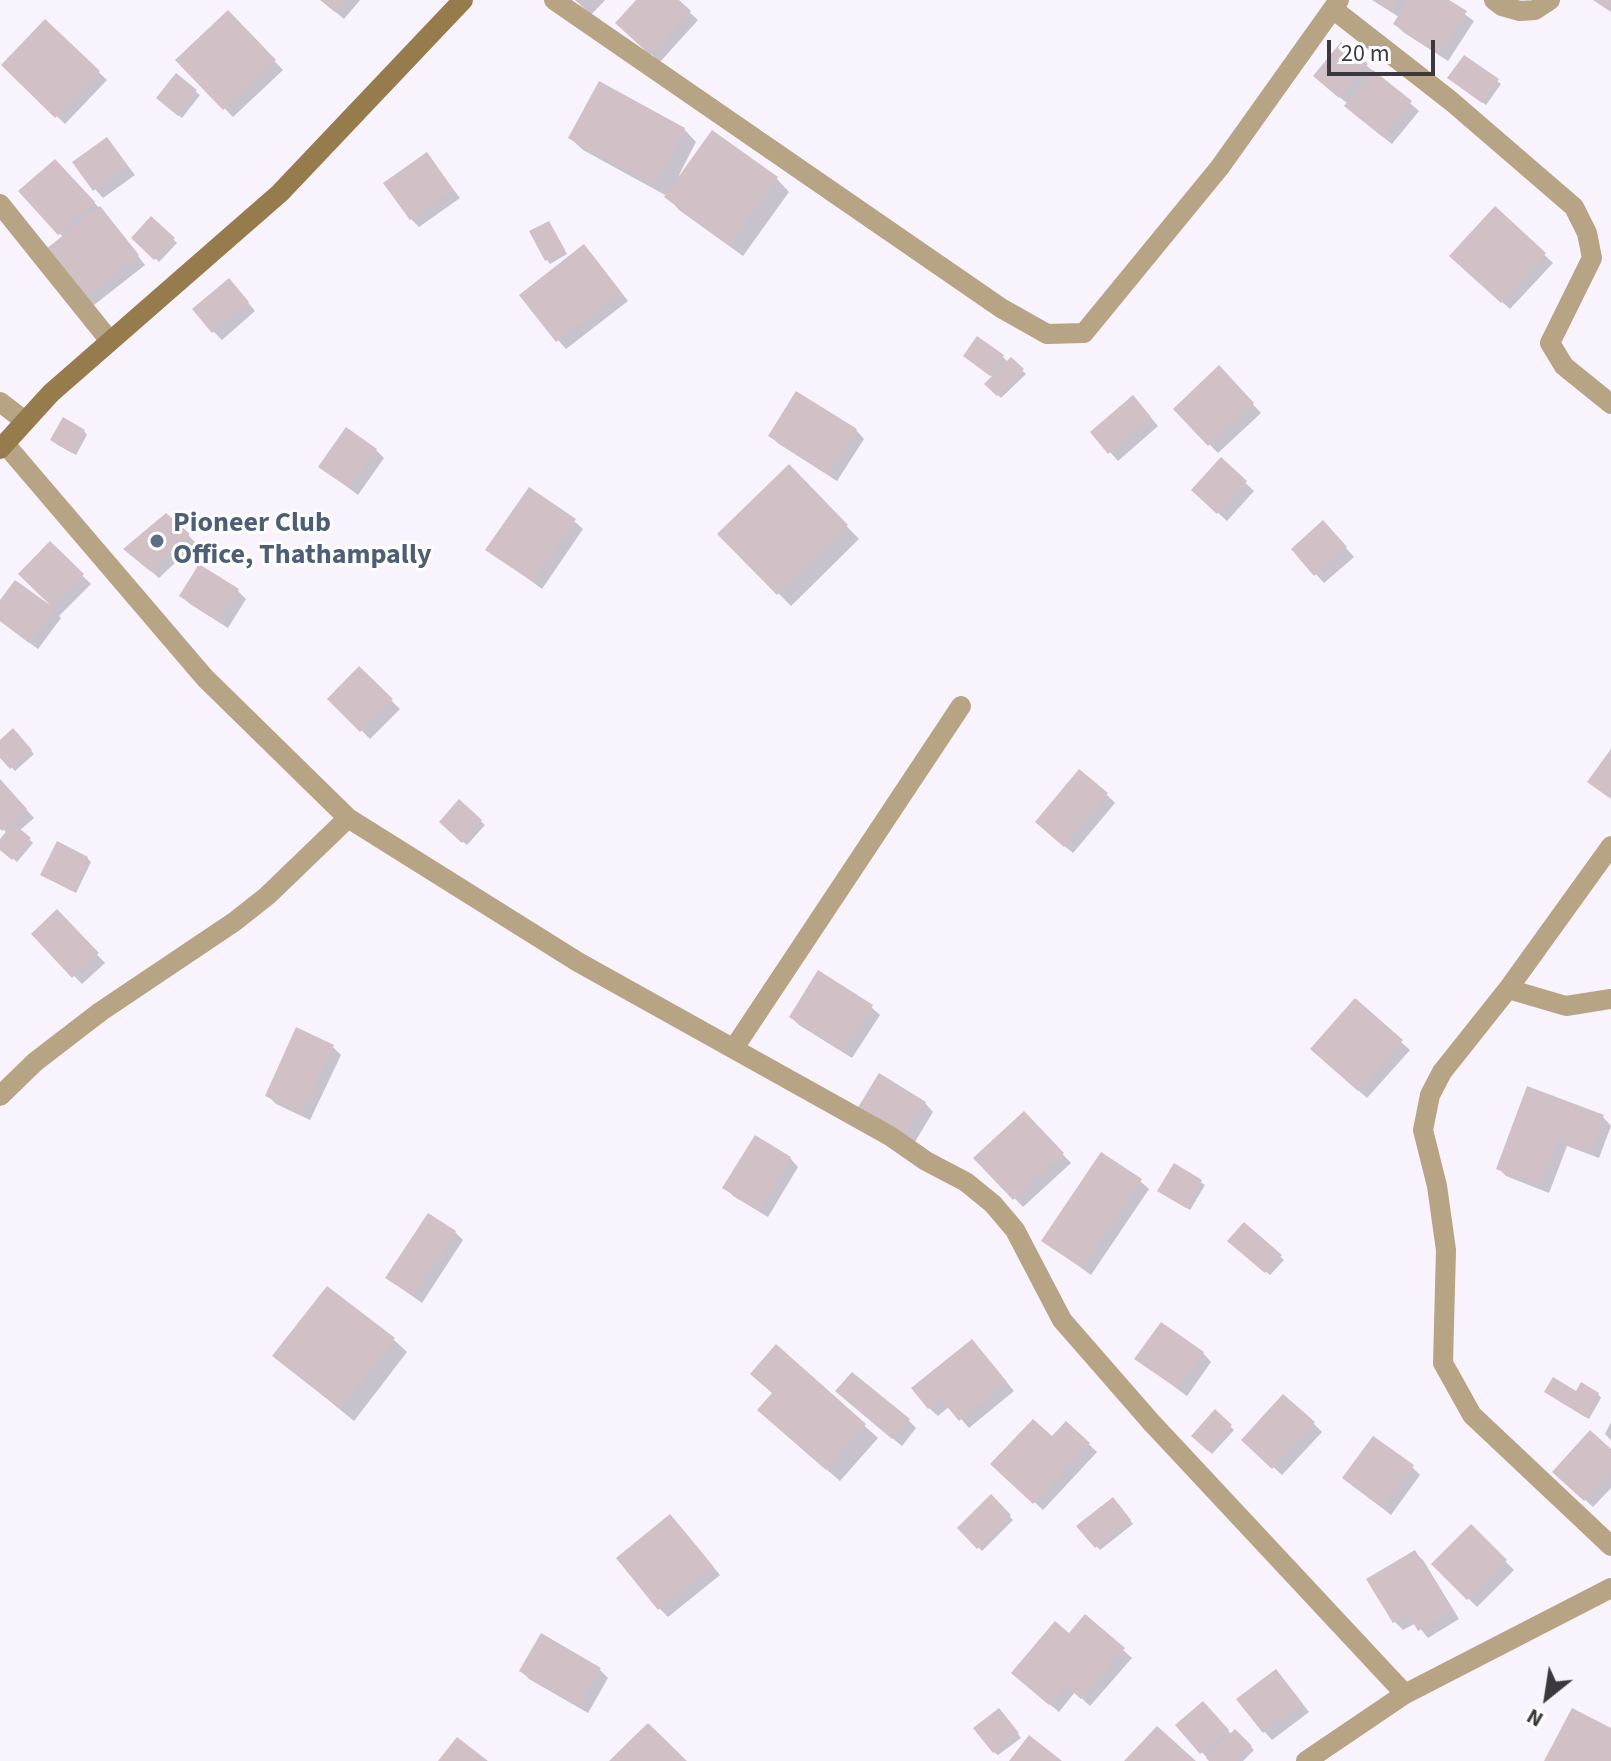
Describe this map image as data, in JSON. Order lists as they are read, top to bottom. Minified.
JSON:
{"places":["Pioneer Club Office, Thathampally"],"scale_bar":"20 m","north":"bottom left"}
